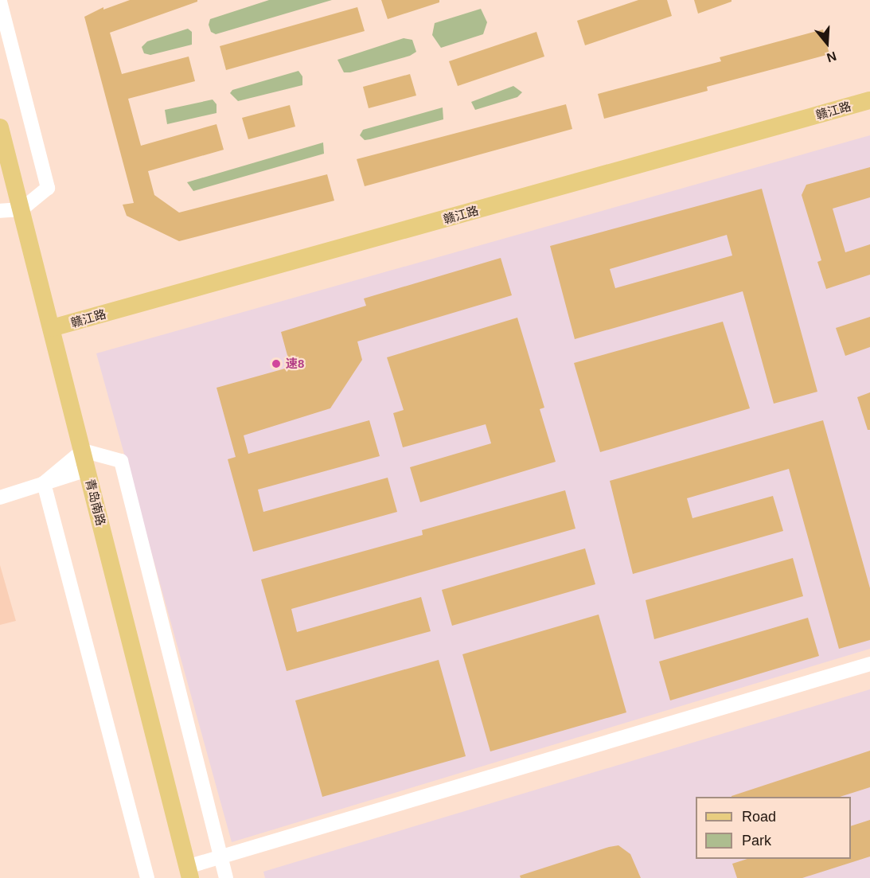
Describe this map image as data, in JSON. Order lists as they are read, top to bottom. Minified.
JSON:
{"streets":{"main road":["赣江路","青岛南路"]},"crossings":[["赣江路","青岛南路"]],"places":["速8"],"legend":["Road","Park"],"north":"bottom"}
